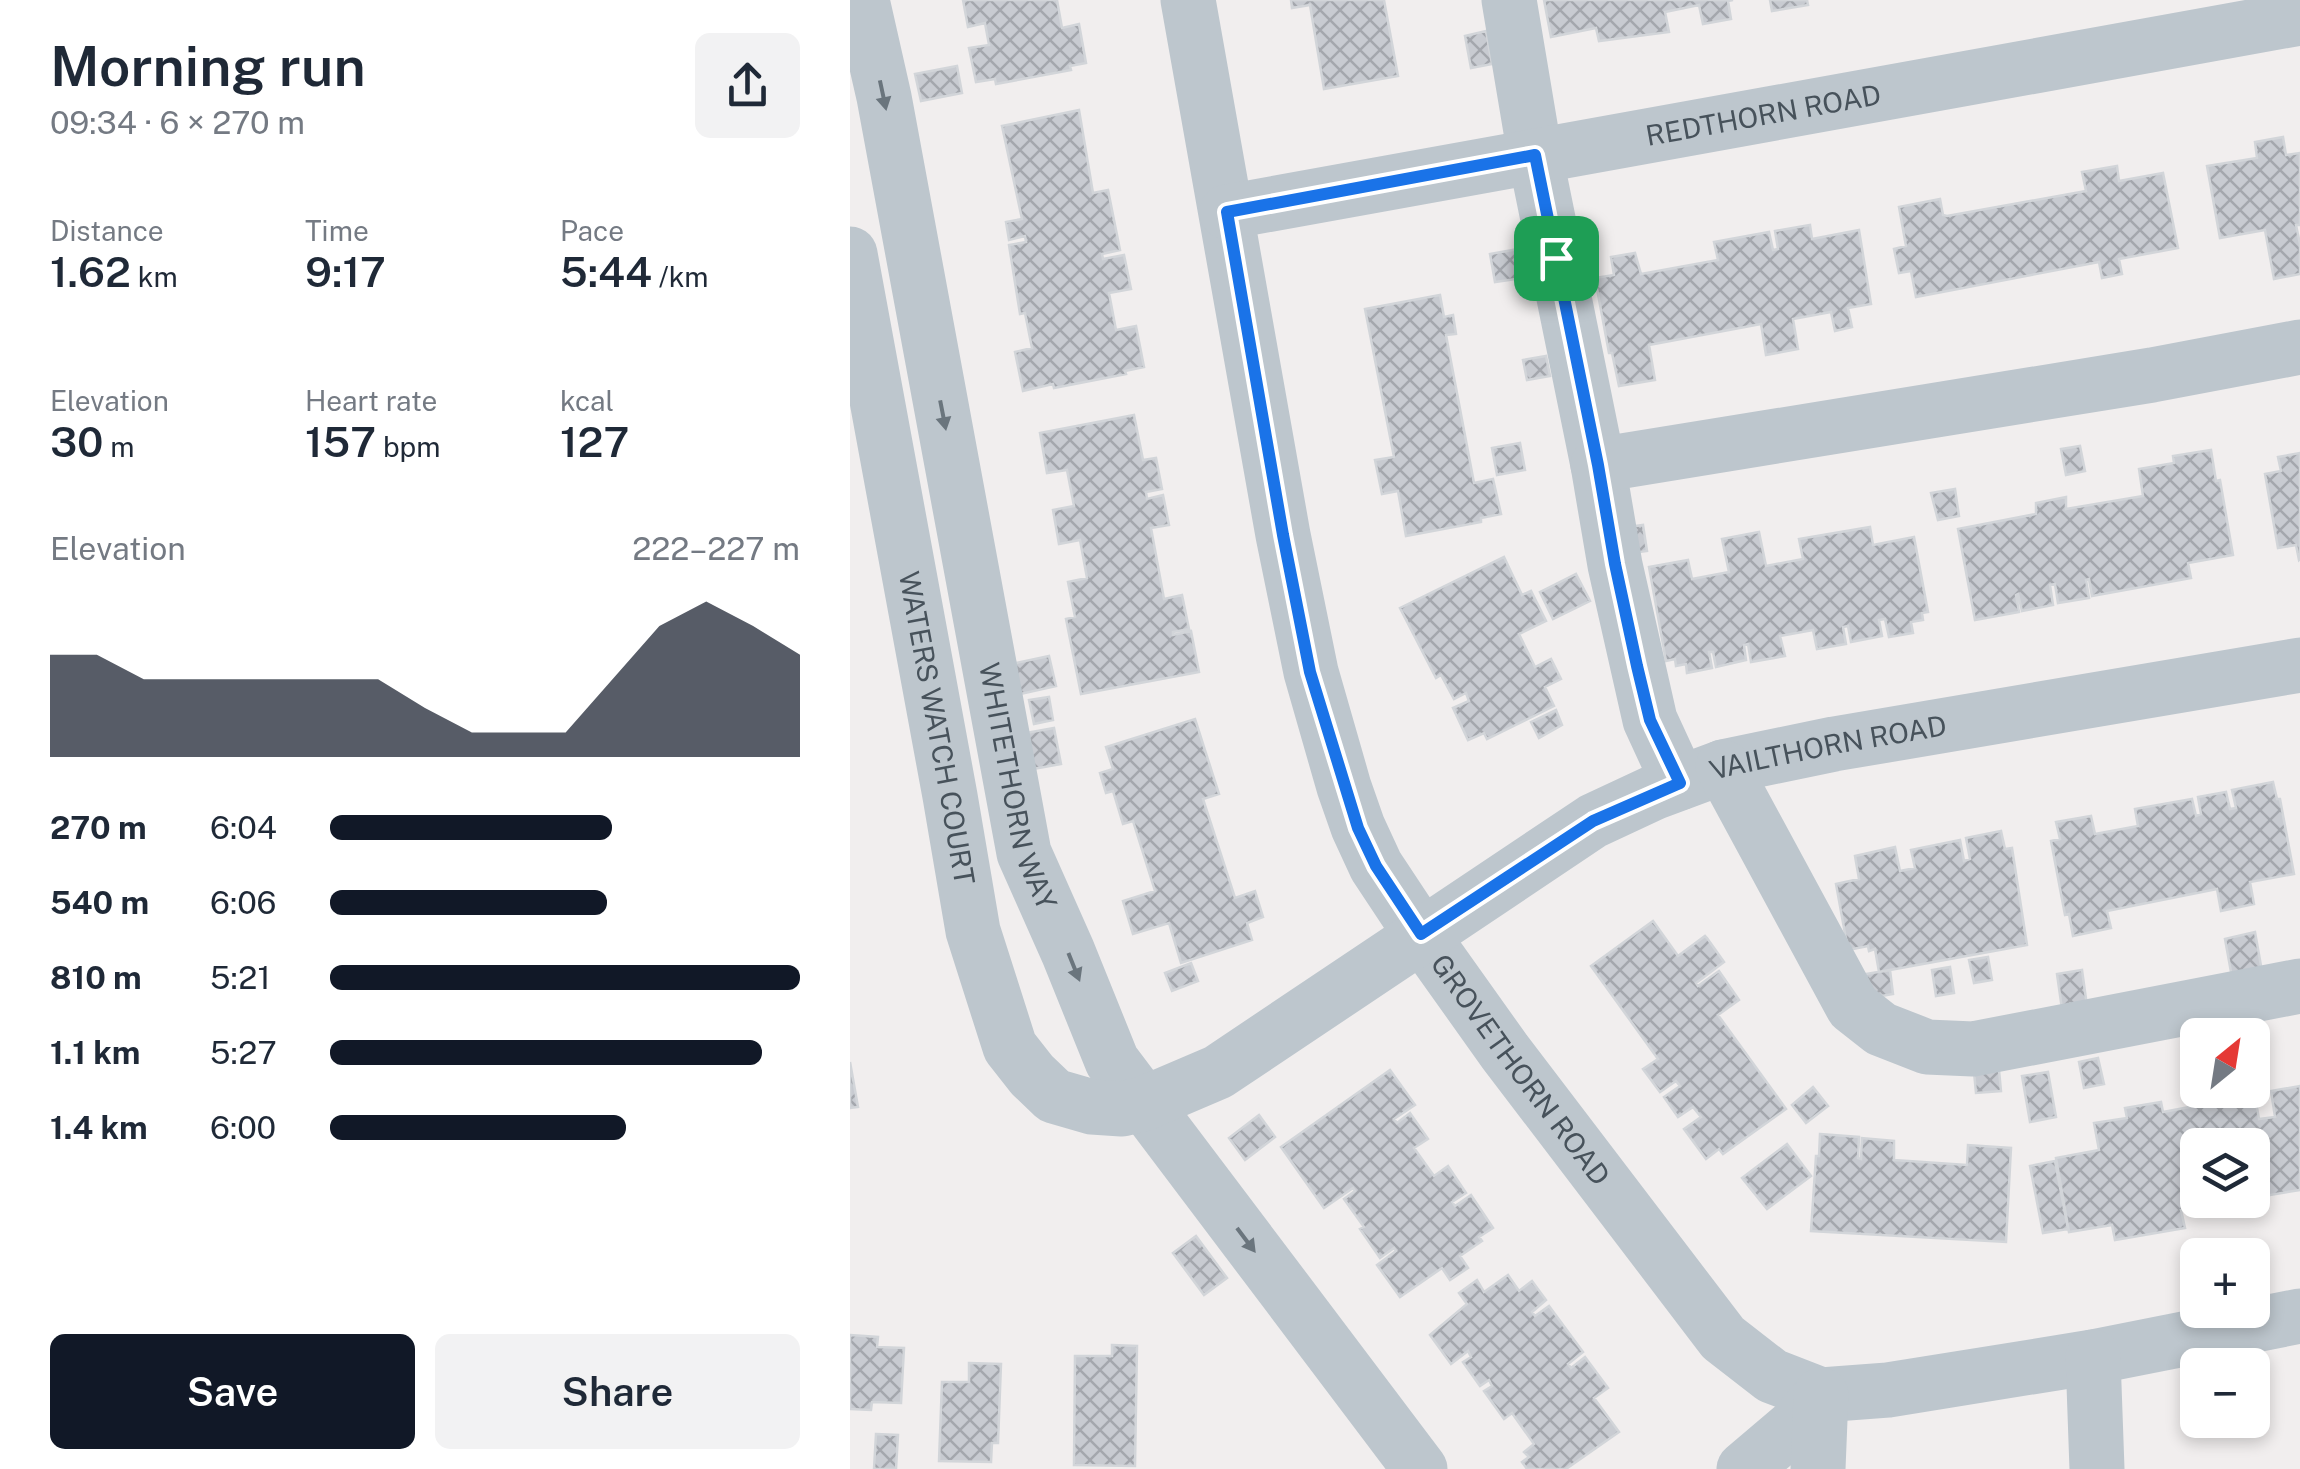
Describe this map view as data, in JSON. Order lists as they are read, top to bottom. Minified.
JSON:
{"streets":{"street":["REDTHORN ROAD","WATERS WATCH COURT","VAILTHORN ROAD","WHITETHORN WAY","GROVETHORN ROAD"]},"crossings":[["REDTHORN ROAD","GROVETHORN ROAD"],["WATERS WATCH COURT","VAILTHORN ROAD"],["WATERS WATCH COURT","WHITETHORN WAY"],["VAILTHORN ROAD","WHITETHORN WAY"],["VAILTHORN ROAD","GROVETHORN ROAD"]],"one_way":["WHITETHORN WAY"],"north":"top right","page":{"heading":["Morning run","09:34 · 6 × 270 m"],"stats":[["Distance","1.62 km"],["Time","9:17"],["Pace","5:44 /km"],["Elevation","30 m"],["Heart rate","157 bpm"],["kcal","127"]],"chart":["Elevation","222–227 m"],"list":[{"name":"270 m","note":"6:04"},{"name":"540 m","note":"6:06"},{"name":"810 m","note":"5:21"},{"name":"1.1 km","note":"5:27"},{"name":"1.4 km","note":"6:00"}],"map_buttons":["+","−"],"buttons":["Save","Share"]}}
